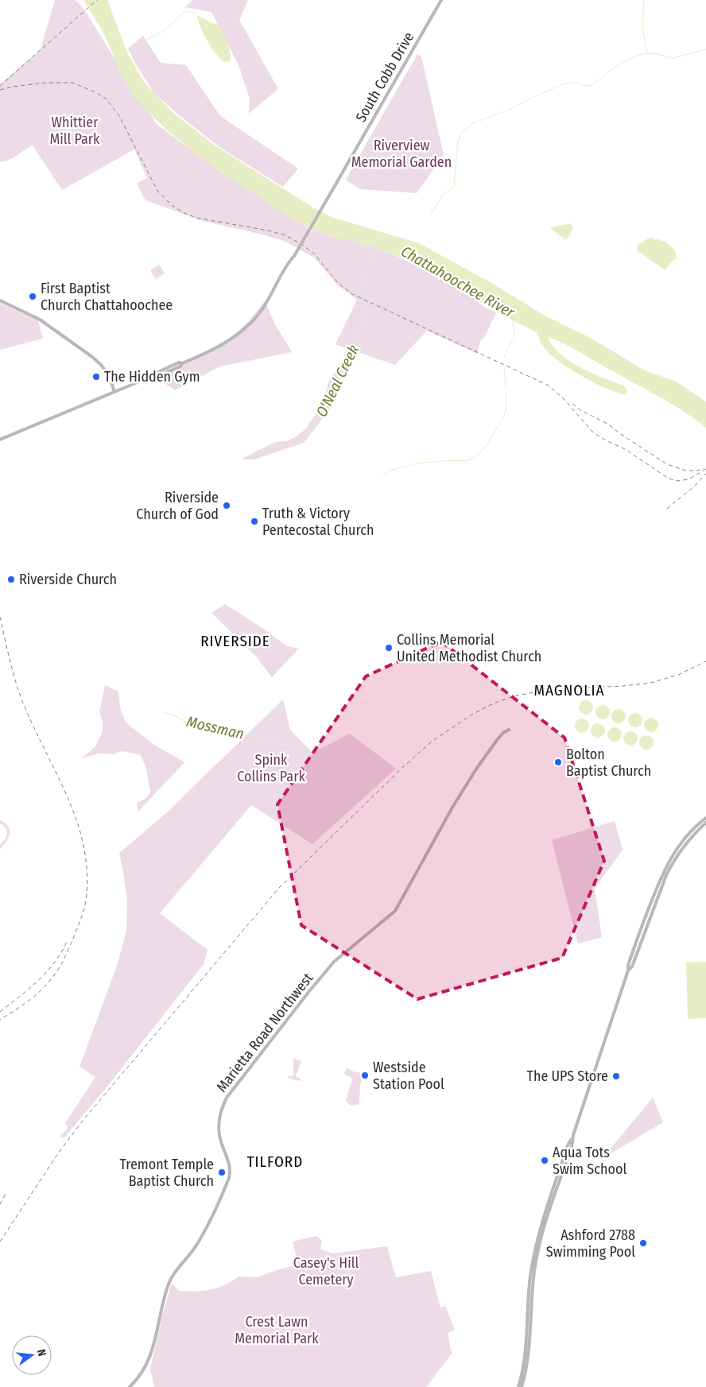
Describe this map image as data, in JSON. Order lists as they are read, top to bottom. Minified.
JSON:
{"streets":{"main road":["South Cobb Drive","Marietta Road Northwest"]},"districts":["RIVERSIDE","MAGNOLIA","TILFORD"],"water":["Chattahoochee River","O'Neal Creek","Mossman"],"parks":["Whittier Mill Park","Riverview Memorial Garden","Spink Collins Park","Casey's Hill Cemetery","Crest Lawn Memorial Park"],"places":["First Baptist Church Chattahoochee","The Hidden Gym","Riverside Church of God","Truth & Victory Pentecostal Church","Riverside Church","Collins Memorial United Methodist Church","Bolton Baptist Church","Westside Station Pool","The UPS Store","Aqua Tots Swim School","Tremont Temple Baptist Church","Ashford 2788 Swimming Pool"],"north":"right"}
